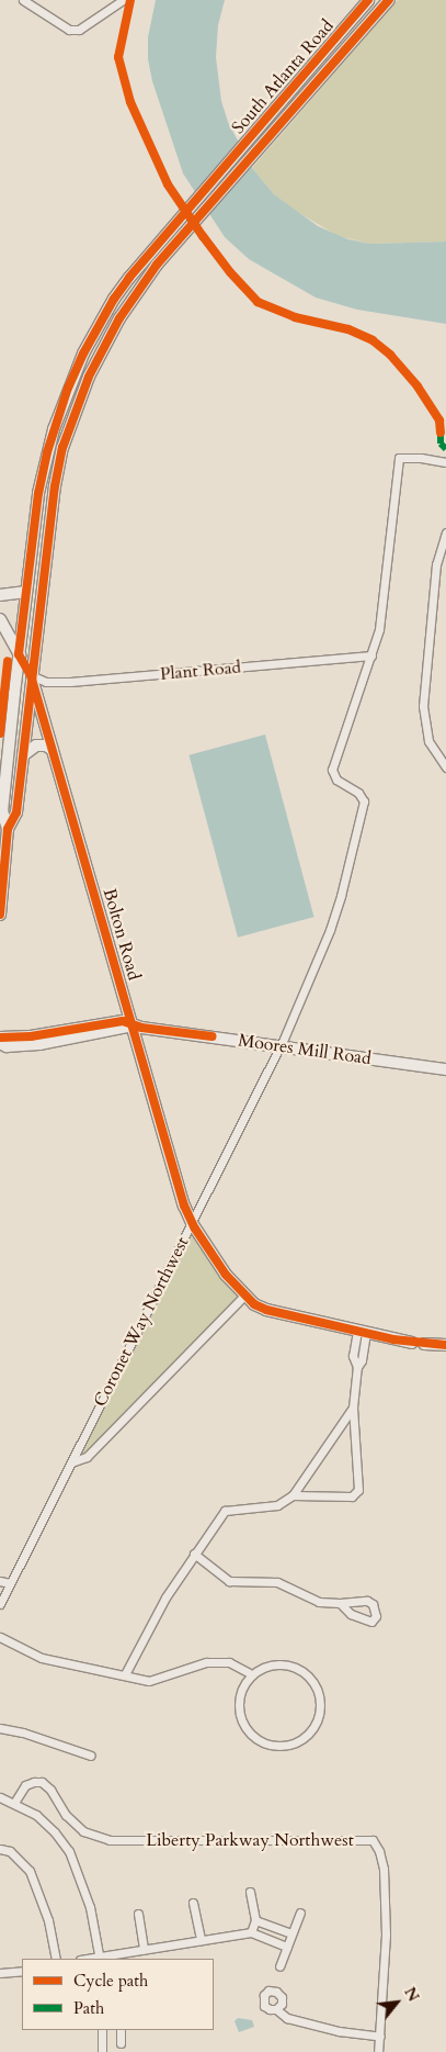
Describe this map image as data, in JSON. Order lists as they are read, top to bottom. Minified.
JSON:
{"streets":{"main road":["South Atlanta Road","Bolton Road","Moores Mill Road"],"street":["Plant Road","Coronet Way Northwest","Liberty Parkway Northwest"]},"crossings":[["South Atlanta Road","Plant Road"],["South Atlanta Road","Bolton Road"],["Plant Road","Bolton Road"],["Plant Road","Coronet Way Northwest"],["Bolton Road","Moores Mill Road"],["Bolton Road","Coronet Way Northwest"],["Moores Mill Road","Coronet Way Northwest"]],"legend":["Cycle path","Path"],"north":"top right"}
